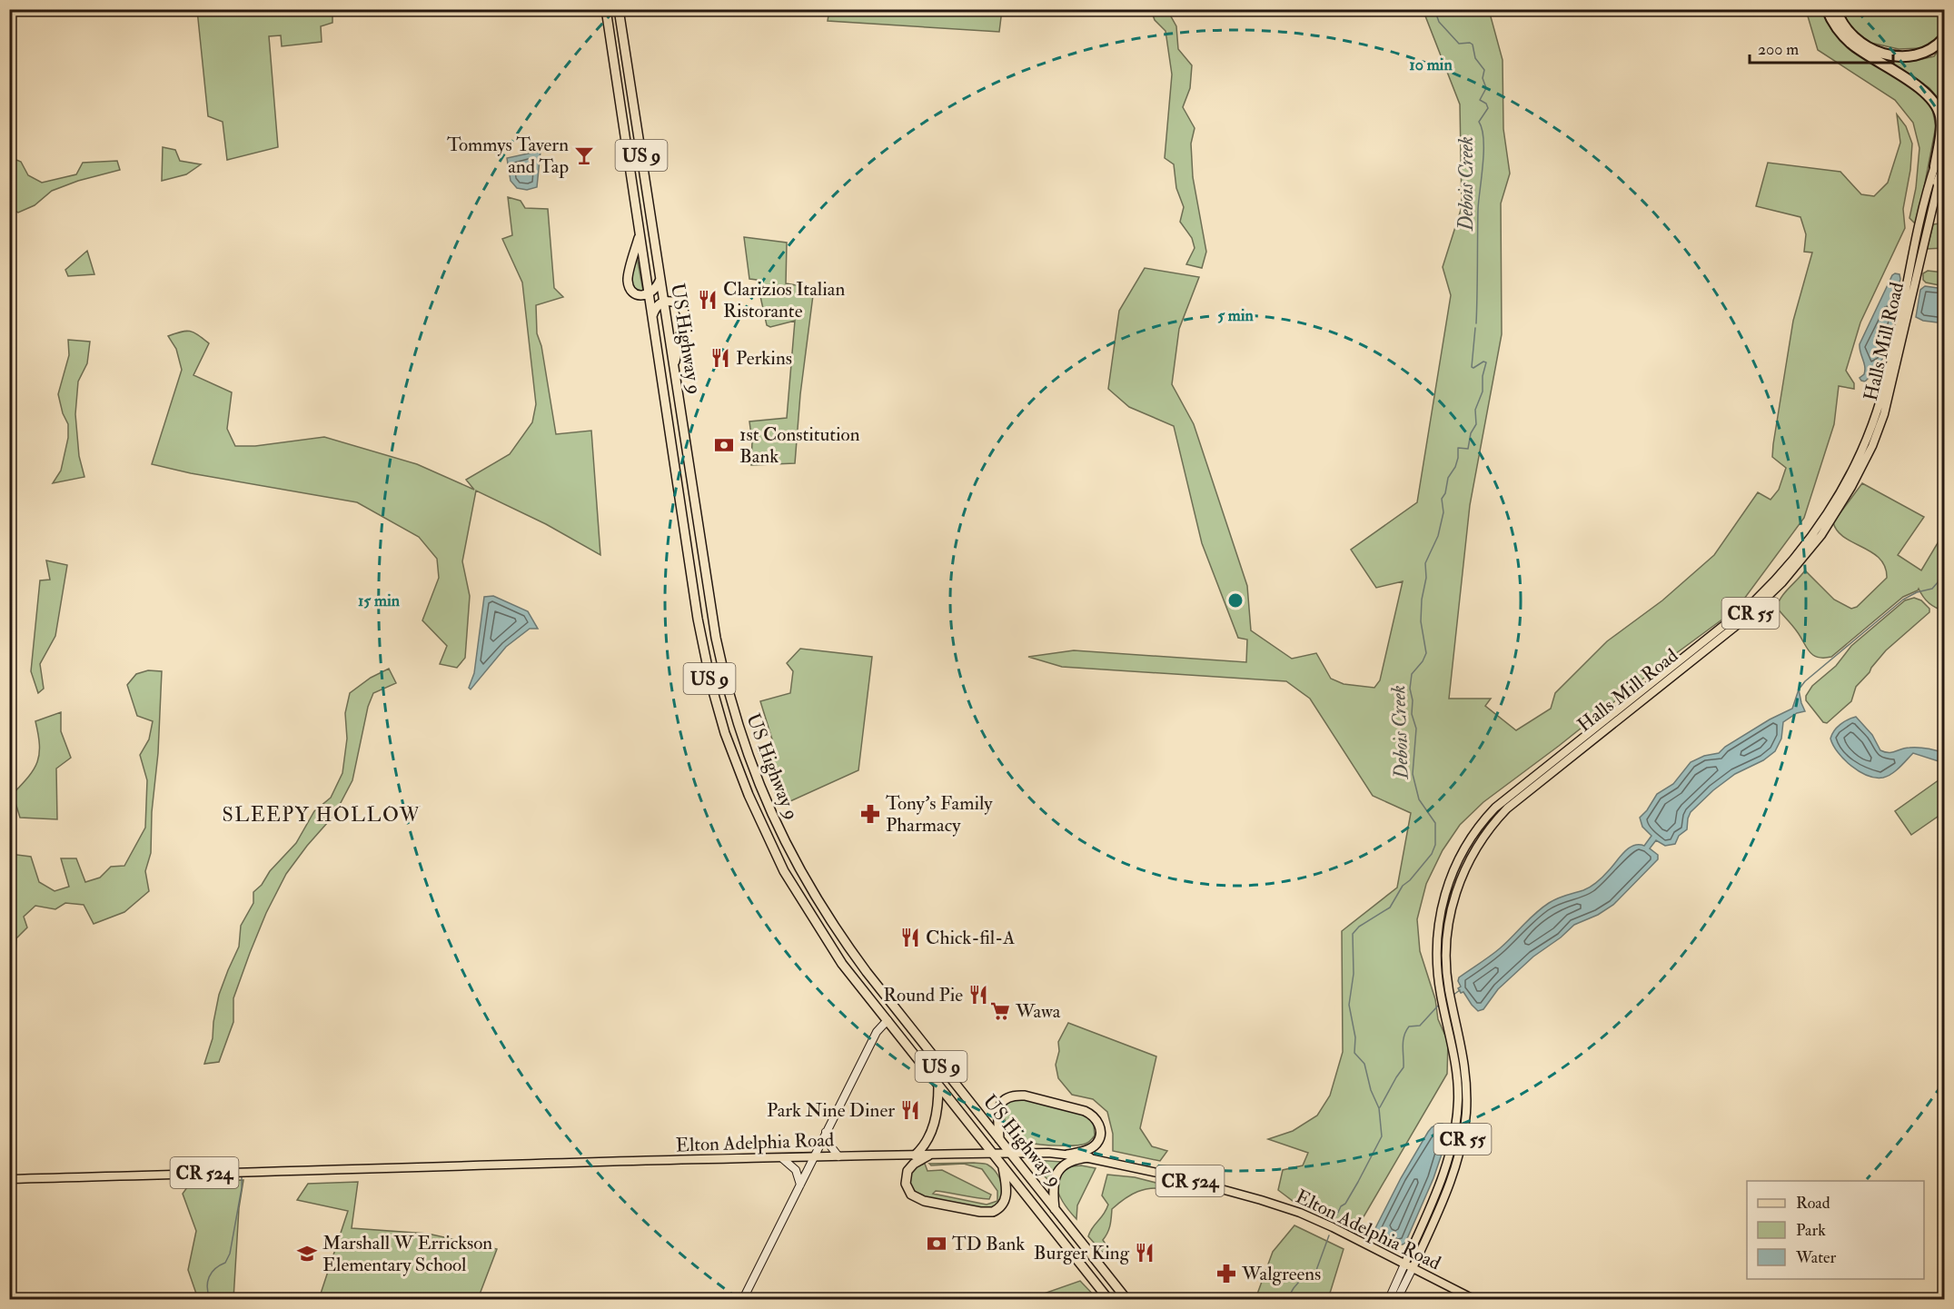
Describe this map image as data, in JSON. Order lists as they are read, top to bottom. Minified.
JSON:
{"streets":{"highway":["US 9","US Highway 9"],"main road":["Halls Mill Road","CR 55","Elton Adelphia Road","CR 524"]},"crossings":[["US Highway 9","Elton Adelphia Road"],["Halls Mill Road","Elton Adelphia Road"]],"districts":["SLEEPY HOLLOW"],"water":["Debois Creek"],"places":{"bar":["Tommys Tavern and Tap"],"restaurant":["Clarizios Italian Ristorante","Perkins","Chick-fil-A","Round Pie","Park Nine Diner","Burger King"],"bank":["1st Constitution Bank","TD Bank"],"pharmacy":["Tony's Family Pharmacy","Walgreens"],"supermarket":["Wawa"],"school or university":["Marshall W Errickson Elementary School"]},"legend":["Road","Park","Water"],"scale_bar":"200 m","rings":["10 min","5 min","15 min"]}
